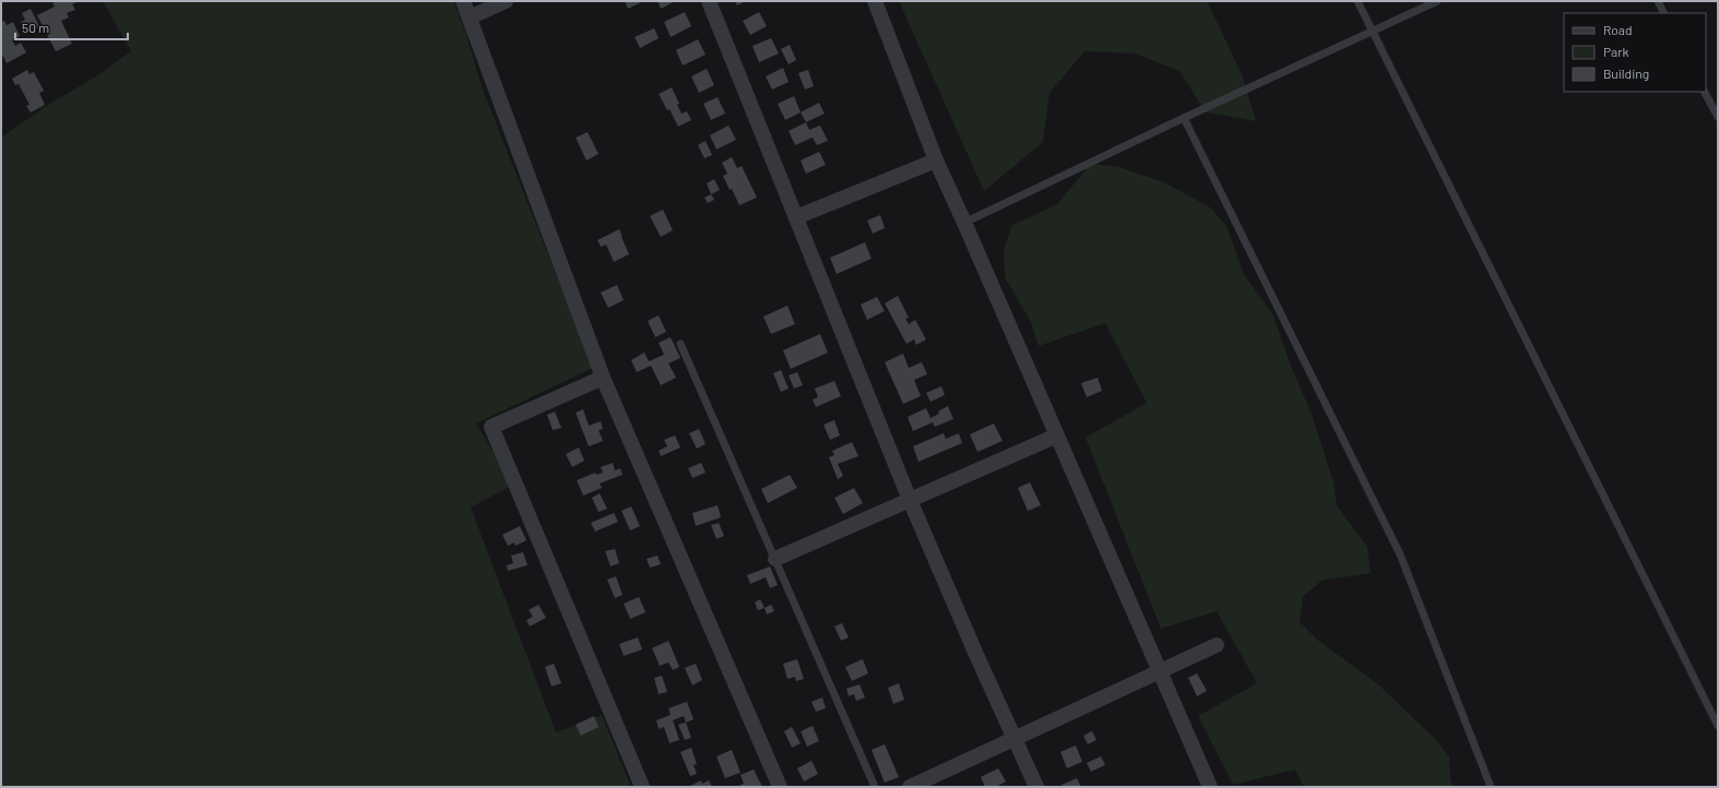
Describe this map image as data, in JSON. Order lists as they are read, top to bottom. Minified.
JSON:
{"legend":["Road","Park","Building"],"scale_bar":"50 m"}
